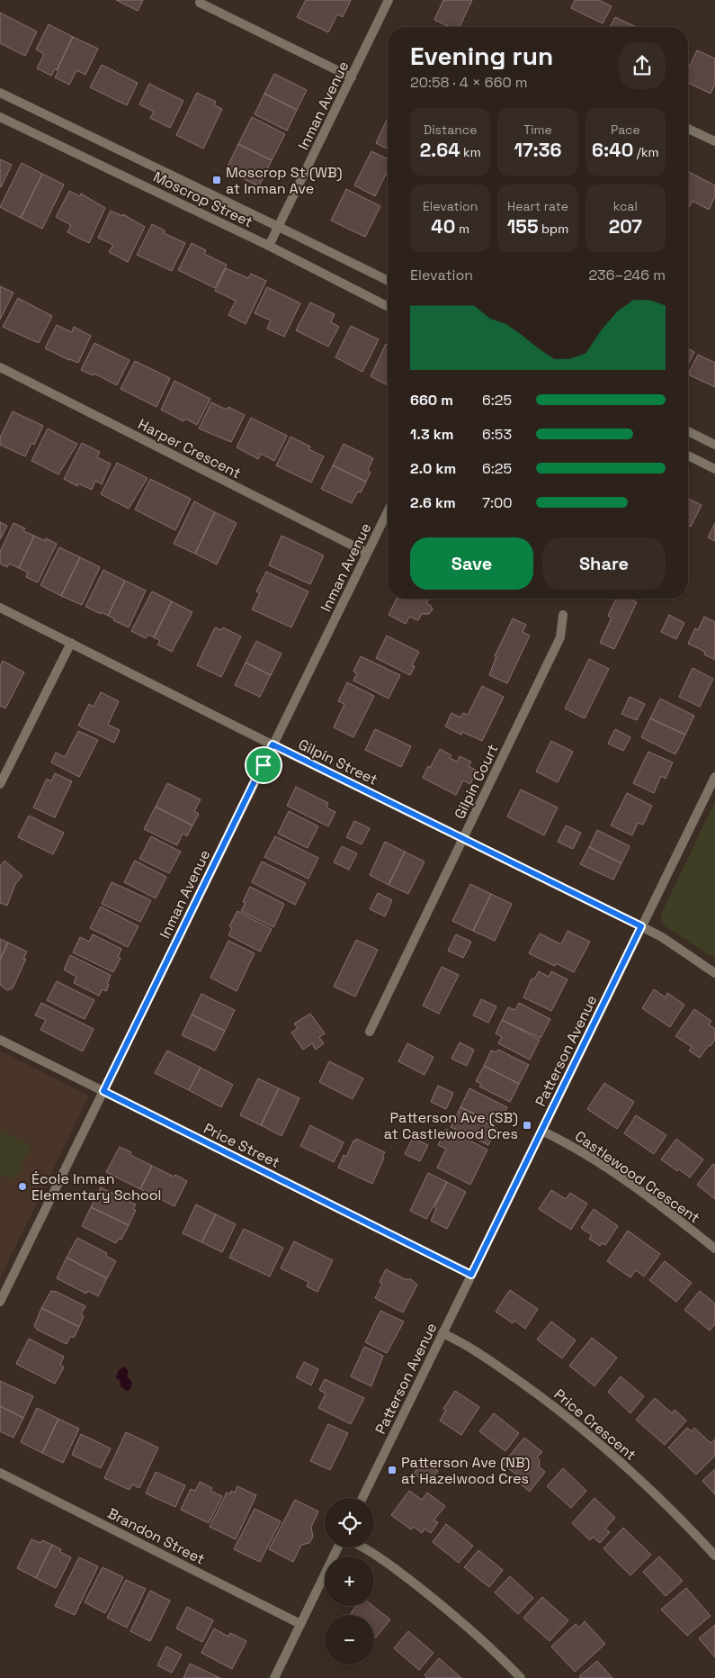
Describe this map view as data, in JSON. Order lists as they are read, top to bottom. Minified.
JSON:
{"streets":{"street":["Inman Avenue","Moscrop Street","Harper Crescent","Gilpin Street","Gilpin Court","Patterson Avenue","Price Street","Castlewood Crescent","Price Crescent","Brandon Street"]},"crossings":[["Inman Avenue","Moscrop Street"],["Inman Avenue","Harper Crescent"],["Inman Avenue","Gilpin Street"],["Inman Avenue","Price Street"],["Gilpin Street","Gilpin Court"],["Gilpin Street","Patterson Avenue"],["Patterson Avenue","Price Street"],["Patterson Avenue","Castlewood Crescent"],["Patterson Avenue","Price Crescent"]],"places":{"transit":["Moscrop St (WB) at Inman Ave","Patterson Ave (SB) at Castlewood Cres","Patterson Ave (NB) at Hazelwood Cres"],"other":["École Inman Elementary School"]},"page":{"heading":["Evening run","20:58 · 4 × 660 m"],"stats":[["Distance","2.64 km"],["Time","17:36"],["Pace","6:40 /km"],["Elevation","40 m"],["Heart rate","155 bpm"],["kcal","207"]],"chart":["Elevation","236–246 m"],"list":[{"name":"660 m","note":"6:25"},{"name":"1.3 km","note":"6:53"},{"name":"2.0 km","note":"6:25"},{"name":"2.6 km","note":"7:00"}],"buttons":["Save","Share"],"map_buttons":["+","−"]}}
